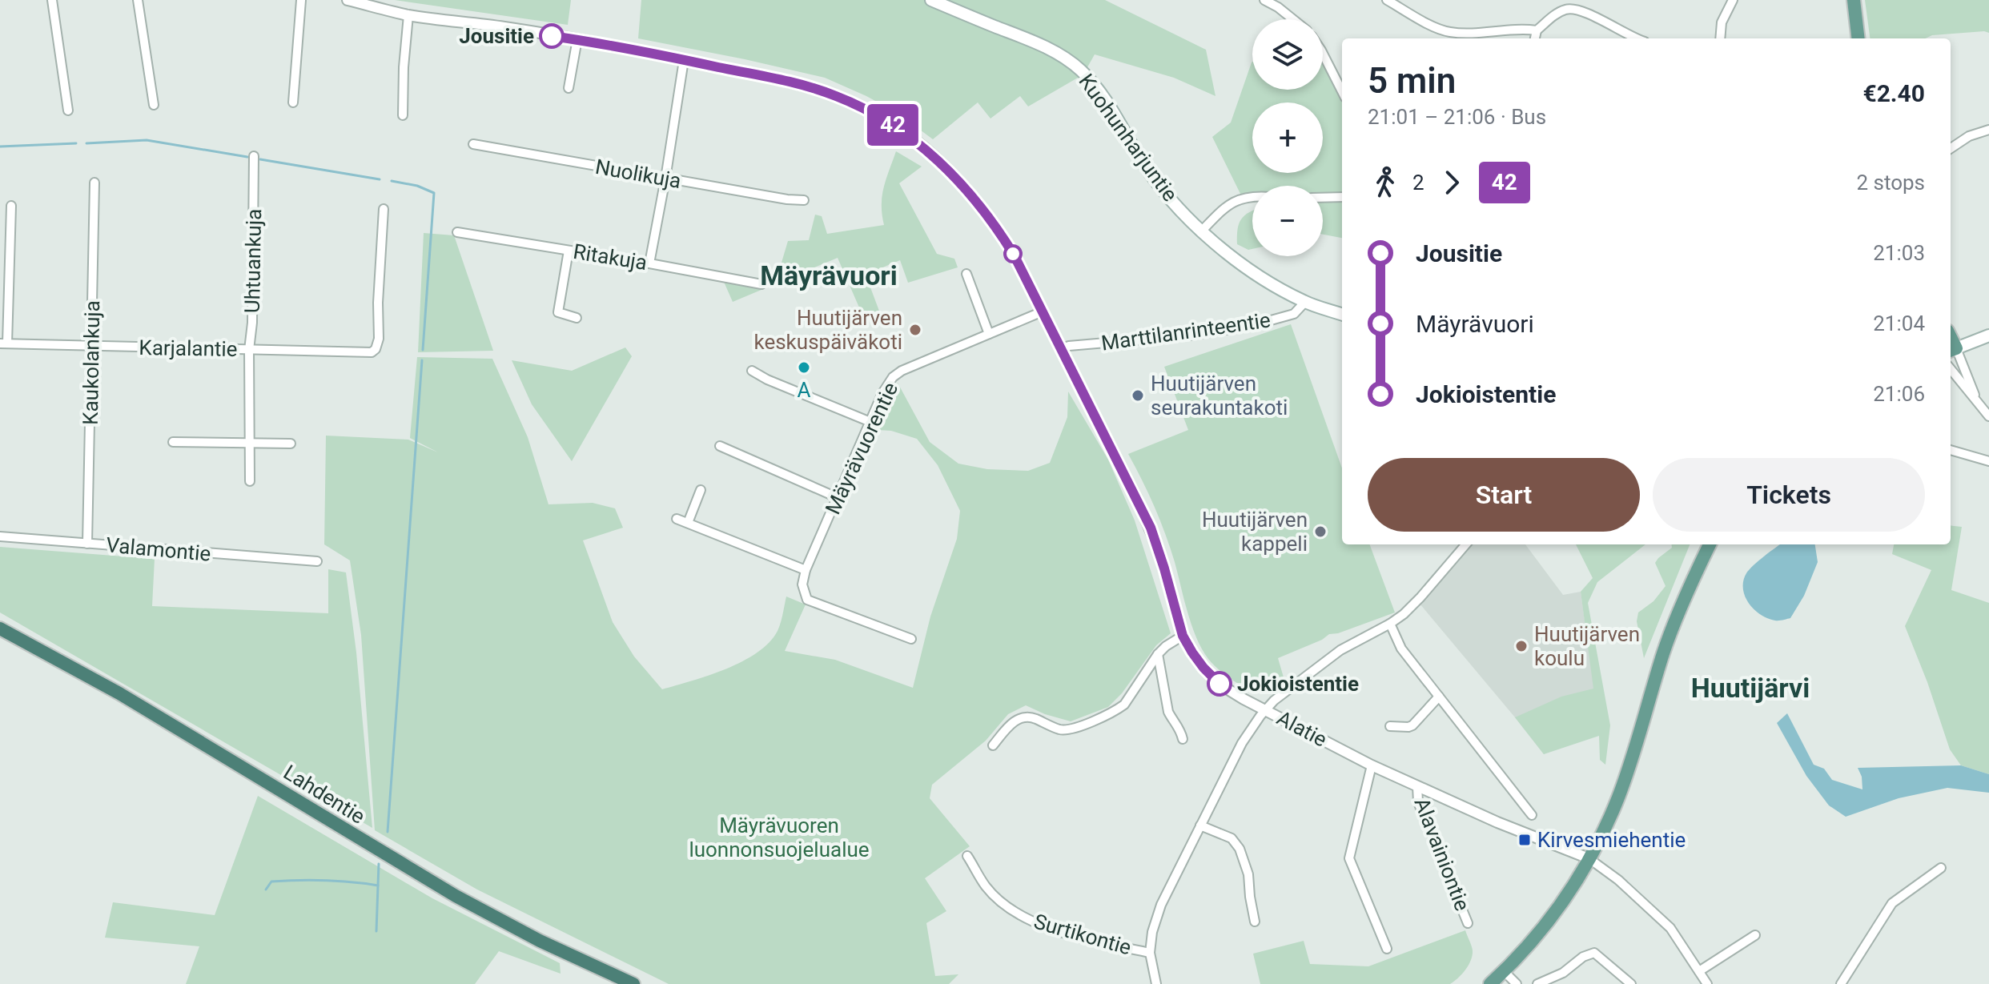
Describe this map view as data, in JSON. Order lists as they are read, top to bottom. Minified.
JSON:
{"streets":{"highway":["Lahdentie"],"main road":["Kuohunharjuntie"],"street":["Nuolikuja","Ritakuja","Uhtuankuja","Marttilanrinteentie","Karjalantie","Kaukolankuja","Mäyrävuorentie","Valamontie","Alatie","Alavainiontie","Surtikontie"]},"crossings":[["Kuohunharjuntie","Marttilanrinteentie"],["Uhtuankuja","Karjalantie"],["Marttilanrinteentie","Alatie"],["Karjalantie","Kaukolankuja"],["Kaukolankuja","Valamontie"],["Mäyrävuorentie","Alatie"],["Alatie","Alavainiontie"]],"districts":["Mäyrävuori","Huutijärvi"],"parks":["Mäyrävuoren luonnonsuojelualue"],"places":{"other":["Jousitie","Huutijärven keskuspäiväkoti","A","Huutijärven seurakuntakoti","Huutijärven kappeli","Huutijärven koulu","Jokioistentie"],"transit":["Kirvesmiehentie"]},"lines":["bus line 42"],"page":{"on_map":"42","map_buttons":["+","−"],"heading":["5 min","21:01 – 21:06 · Bus","€2.40"],"legs":["2","42","2 stops"],"list":[{"name":"Jousitie","value":"21:03"},{"name":"Mäyrävuori","value":"21:04"},{"name":"Jokioistentie","value":"21:06"}],"buttons":["Start","Tickets"]}}
